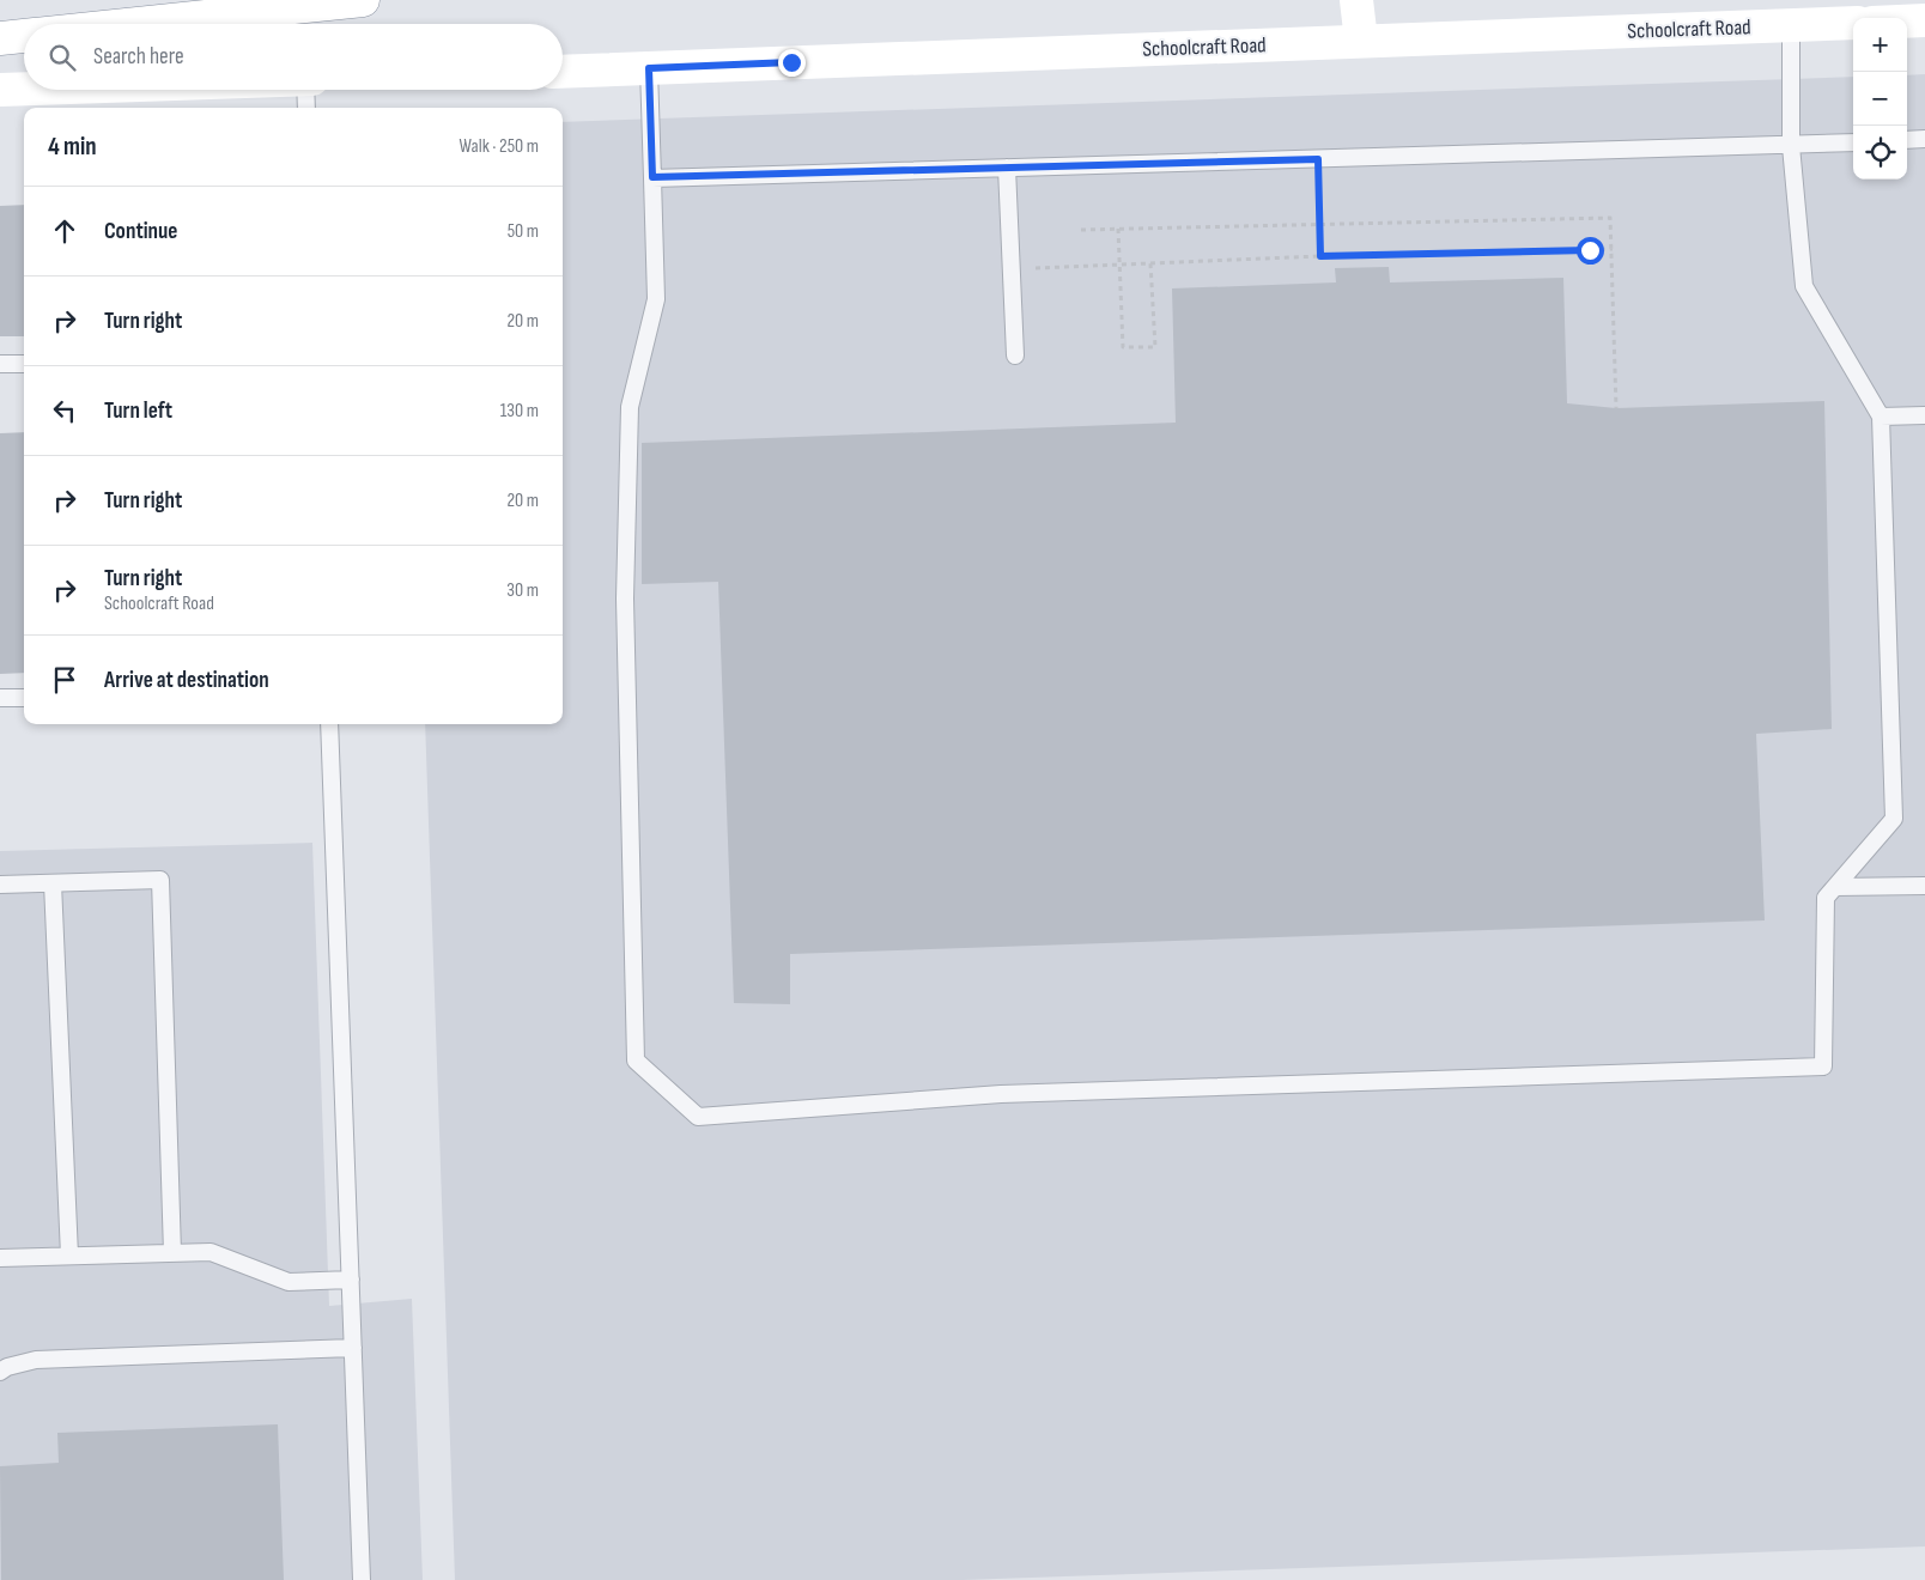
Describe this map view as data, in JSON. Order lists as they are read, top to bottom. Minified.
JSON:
{"streets":{"main road":["Schoolcraft Road"]},"page":{"map_buttons":["+","−"],"search":"Search here","heading":["4 min","Walk · 250 m"],"list":[["Continue","50 m"],["Turn right","20 m"],["Turn left","130 m"],["Turn right","20 m"],["Turn right","Schoolcraft Road","30 m"],"Arrive at destination"]}}
